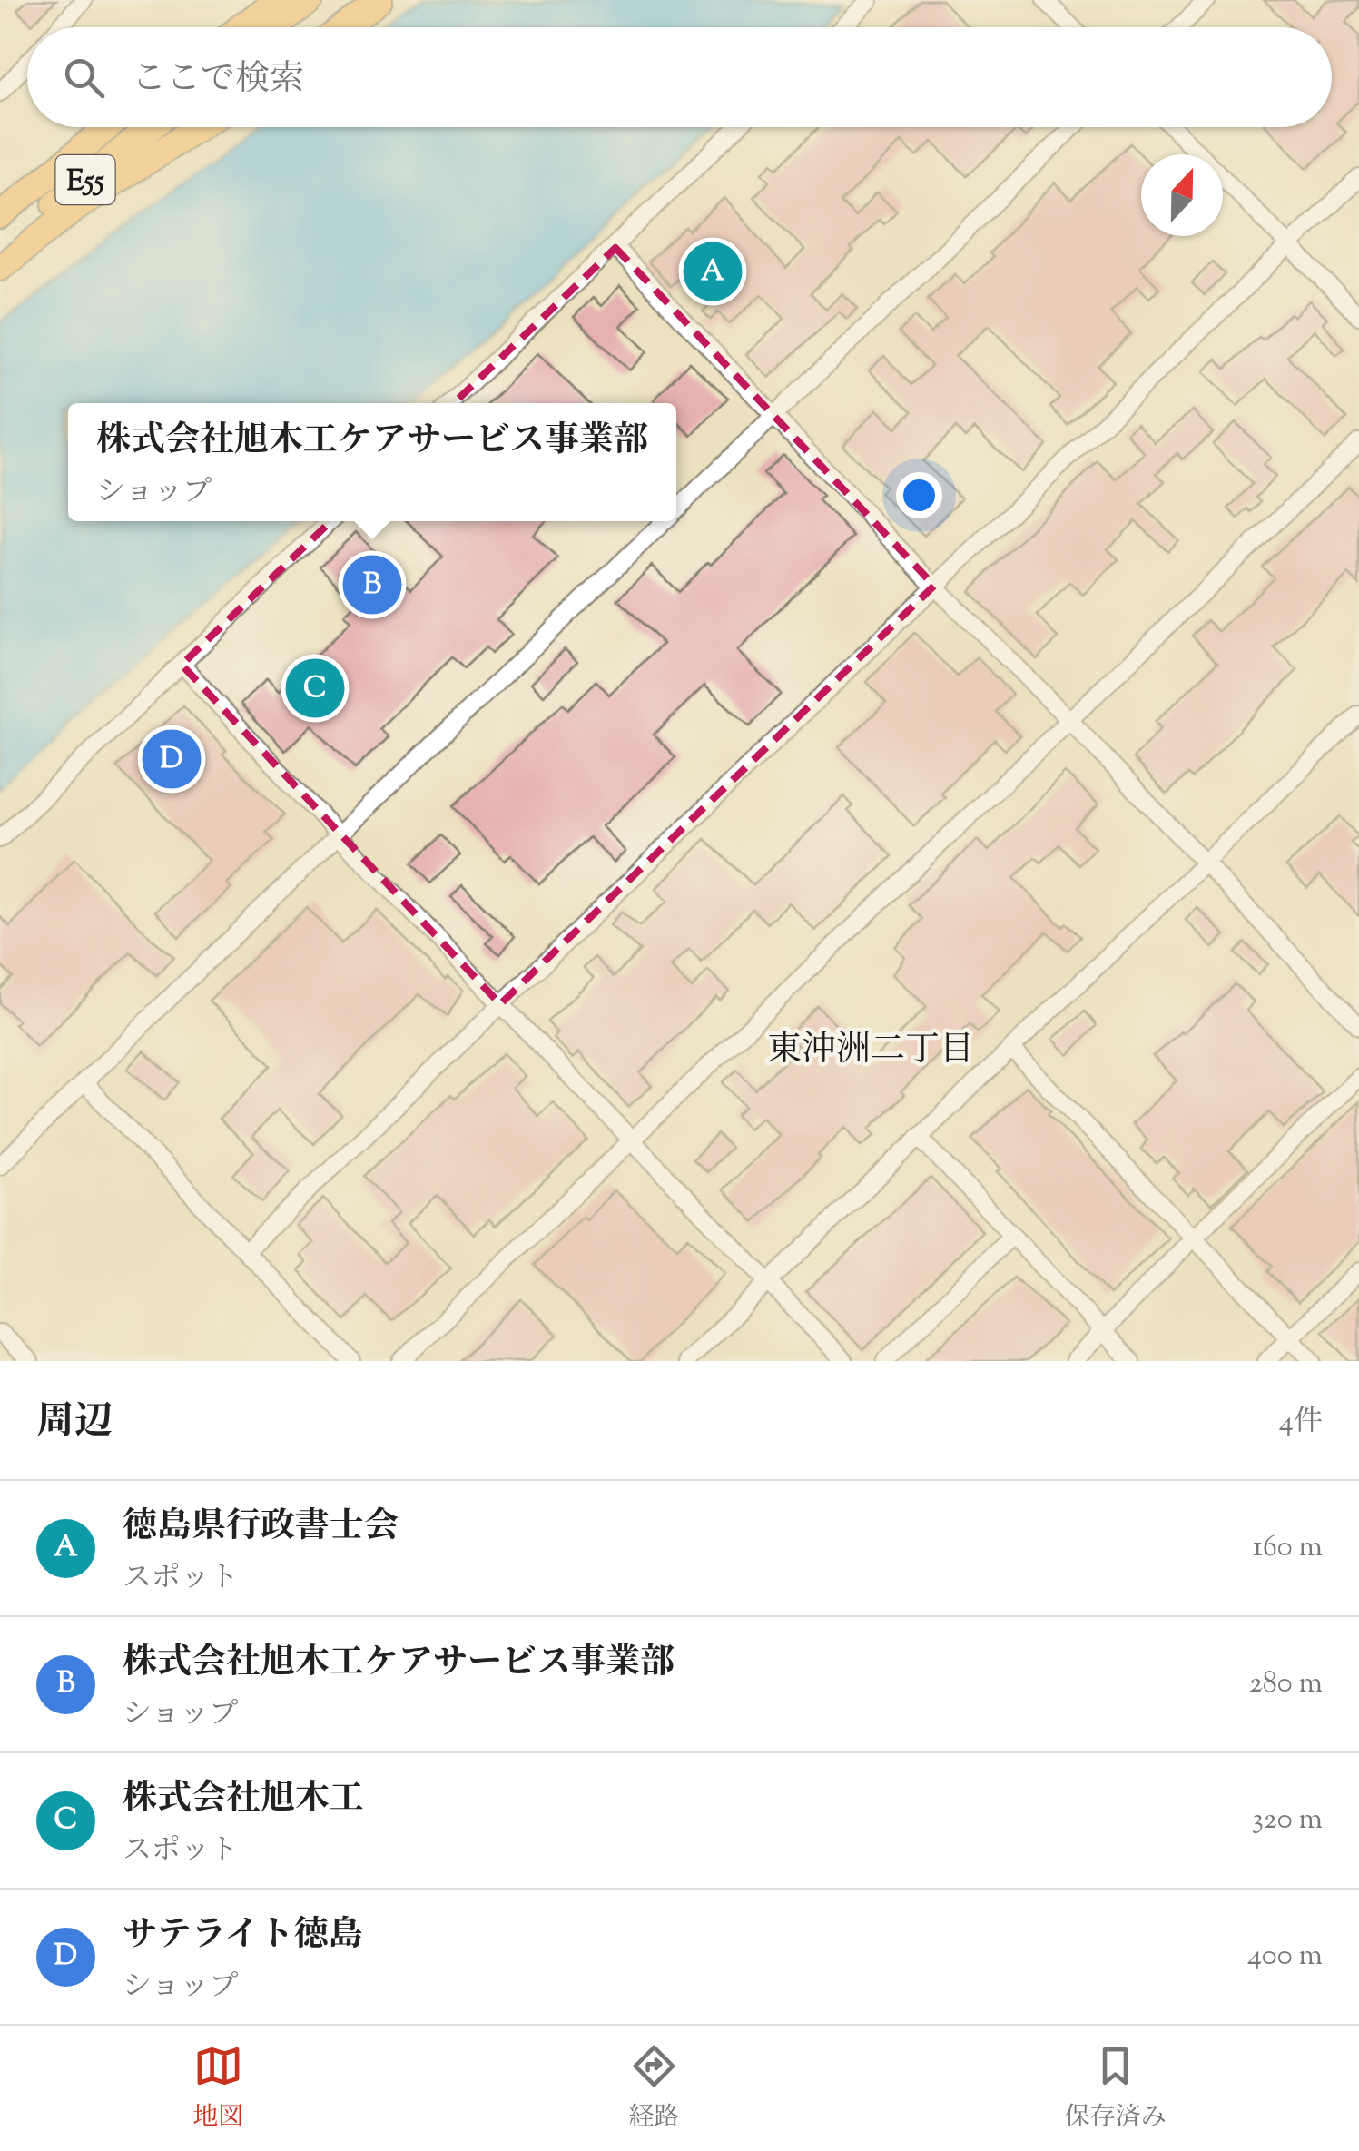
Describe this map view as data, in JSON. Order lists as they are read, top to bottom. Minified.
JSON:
{"streets":{"highway":["E55"]},"districts":["東沖洲二丁目"],"north":"top","page":{"search":"ここで検索","pins":["A","B","C","D"],"popup":["株式会社旭木工ケアサービス事業部","ショップ"],"heading":["周辺","4件"],"list":[{"mark":"A","name":"徳島県行政書士会","note":"スポット","value":"160 m"},{"mark":"B","name":"株式会社旭木工ケアサービス事業部","note":"ショップ","value":"280 m"},{"mark":"C","name":"株式会社旭木工","note":"スポット","value":"320 m"},{"mark":"D","name":"サテライト徳島","note":"ショップ","value":"400 m"}],"nav":["地図","経路","保存済み"]}}
